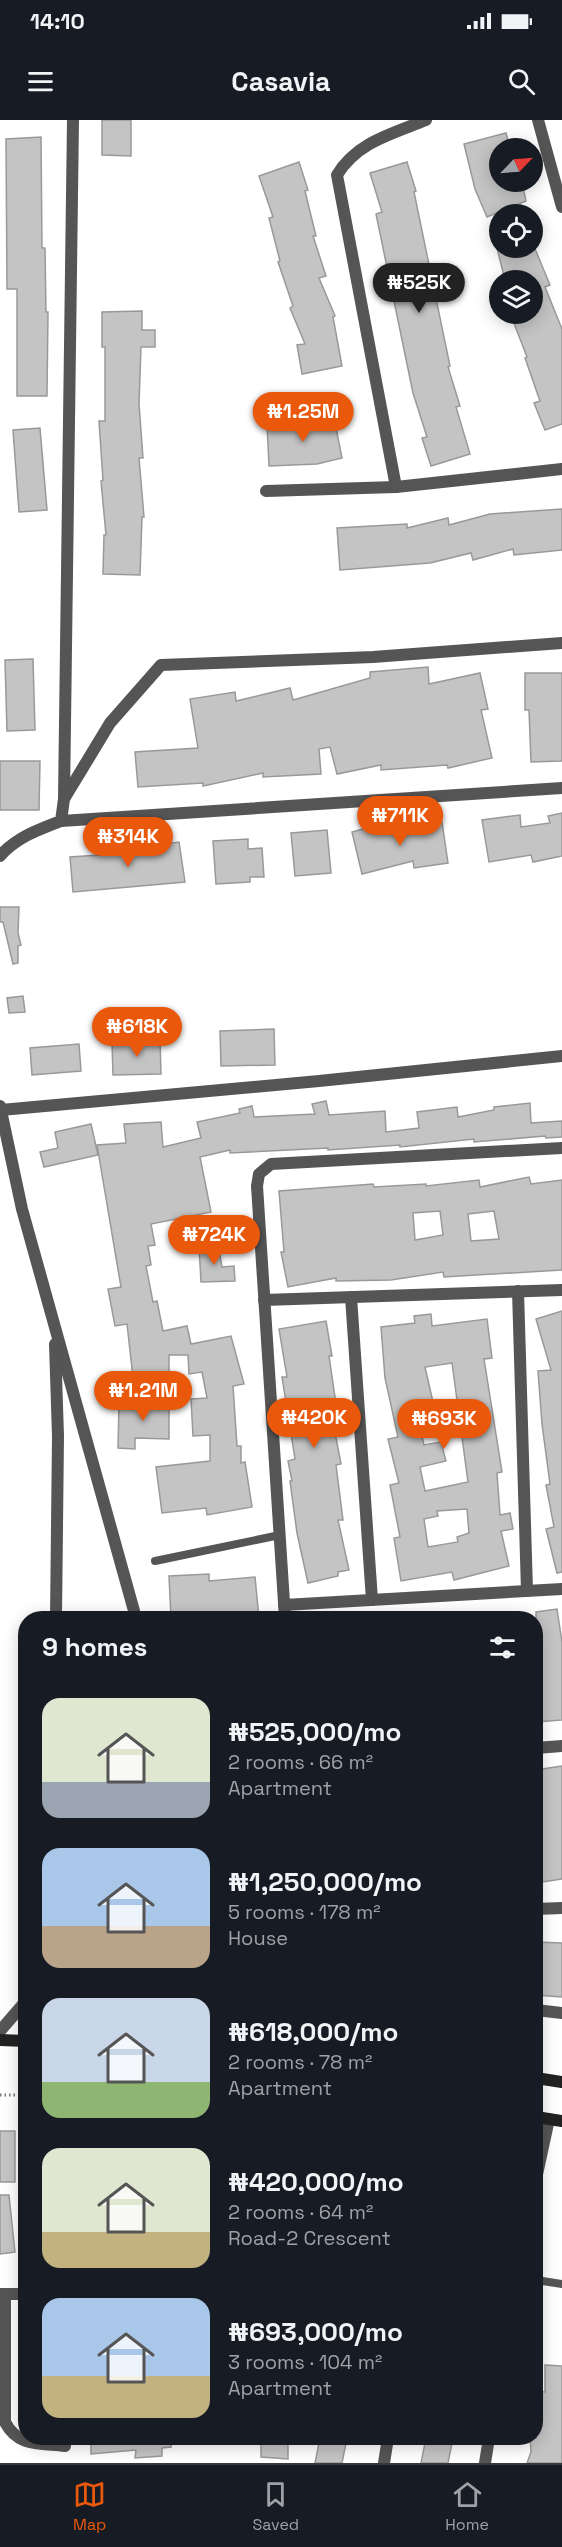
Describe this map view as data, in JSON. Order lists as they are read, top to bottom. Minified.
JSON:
{"north":"top right","page":{"status":"14:10","header":"Casavia","price":["₦525K","₦1.25M","₦711K","₦314K","₦618K","₦724K","₦1.21M","₦420K","₦693K"],"heading":"9 homes","list":[{"name":"₦525,000/mo","note":"2 rooms · 66 m² · Apartment"},{"name":"₦1,250,000/mo","note":"5 rooms · 178 m² · House"},{"name":"₦618,000/mo","note":"2 rooms · 78 m² · Apartment"},{"name":"₦420,000/mo","note":"2 rooms · 64 m² · Road-2 Crescent"},{"name":"₦693,000/mo","note":"3 rooms · 104 m² · Apartment"}],"tabs":["Map","Saved","Home"]}}
